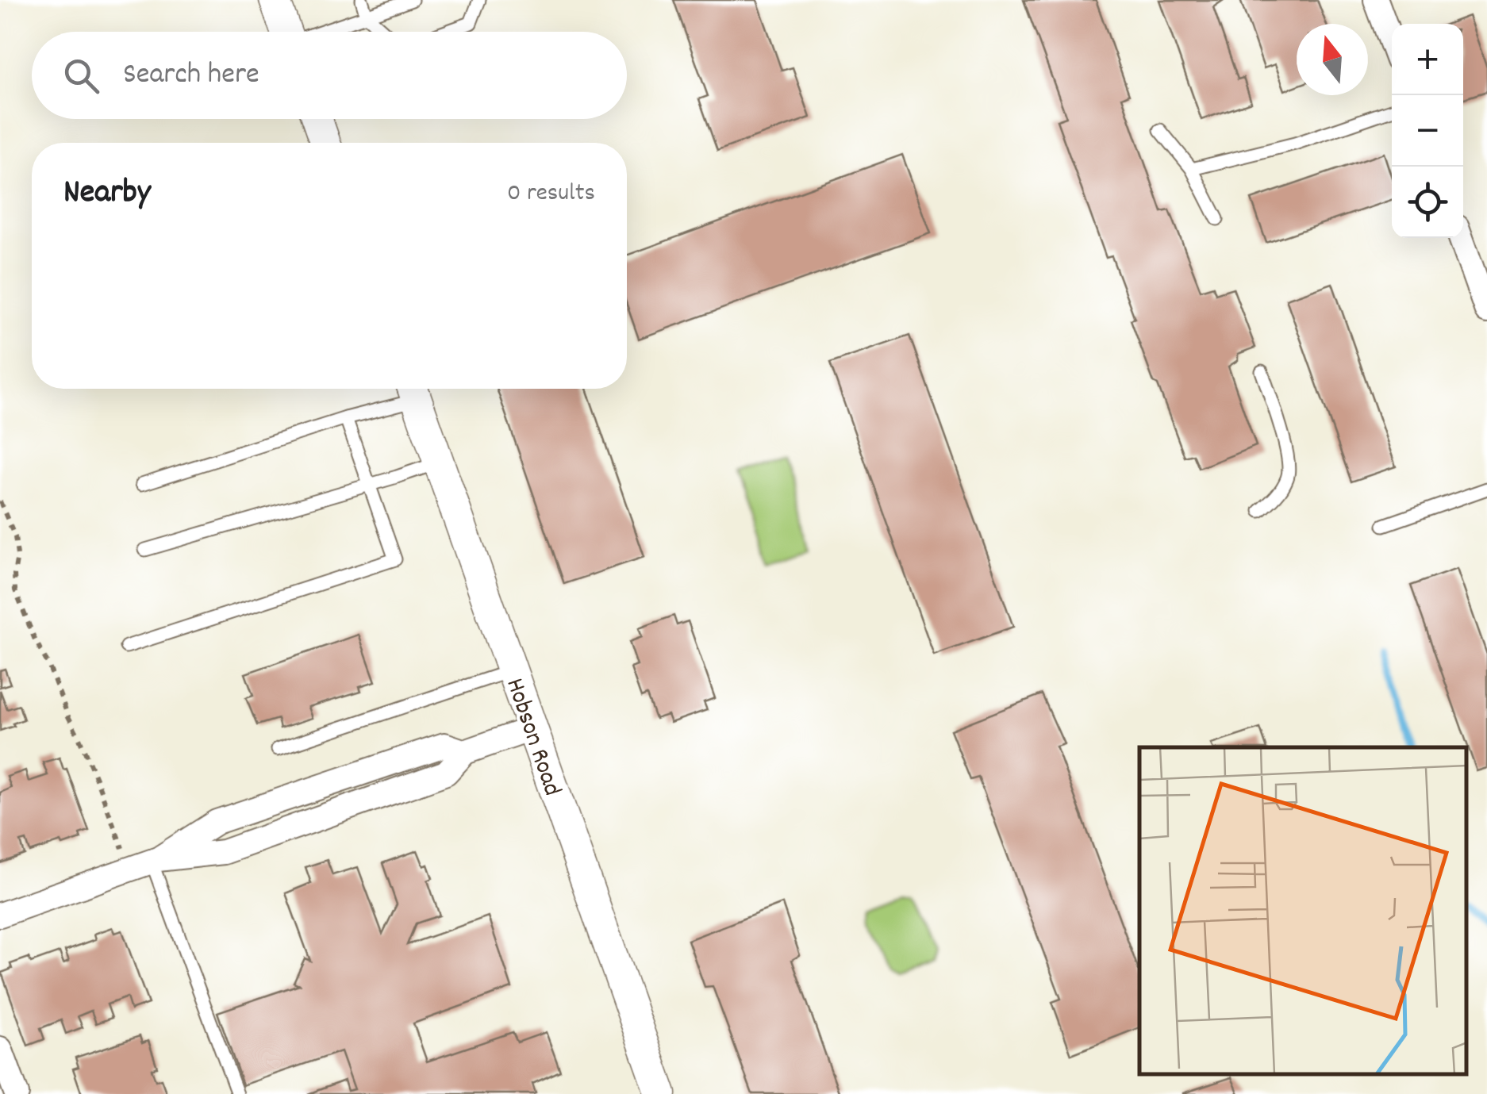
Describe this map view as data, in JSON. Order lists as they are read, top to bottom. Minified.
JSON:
{"streets":{"street":["Hobson Road"]},"north":"top","page":{"map_buttons":["+","−"],"search":"Search here","heading":["Nearby","0 results"]}}
